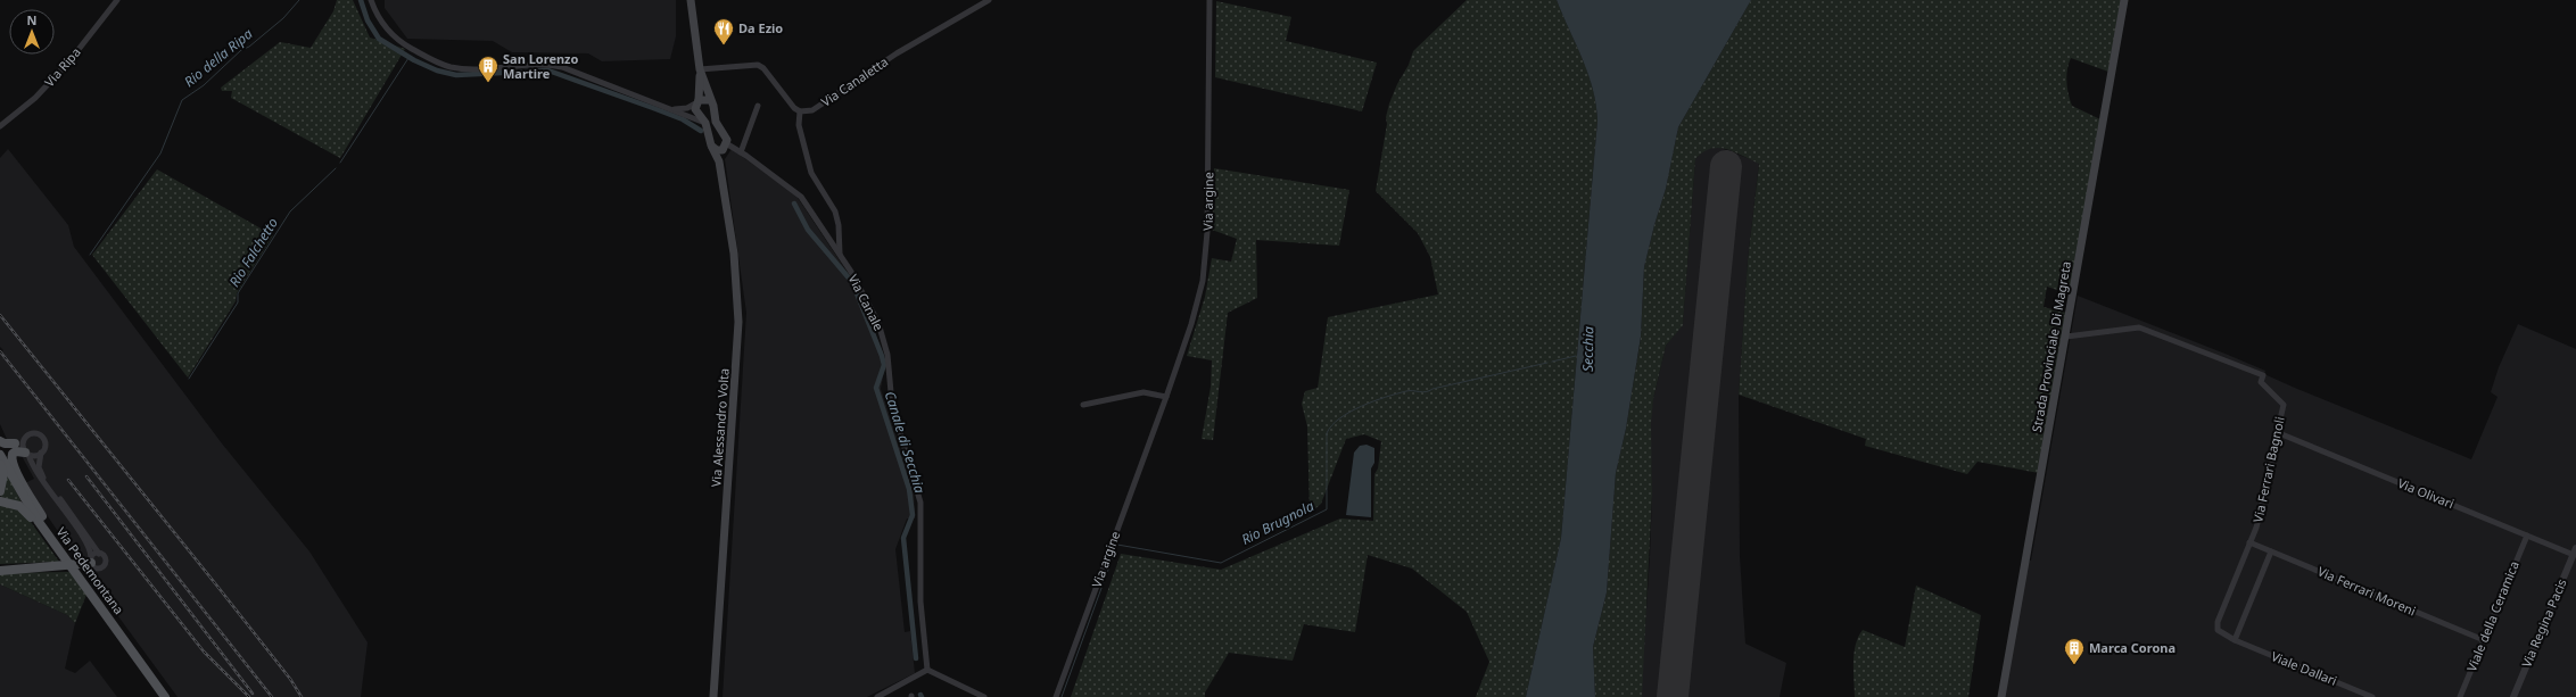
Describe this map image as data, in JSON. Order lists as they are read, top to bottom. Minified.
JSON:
{"streets":{"main road":["Strada Provinciale Di Magreta","Via Alessandro Volta","Via Pedemontana"],"street":["Via Ripa","Via Canaletta","Via argine","Via Canale","Via Ferrari Bagnoli","Via Olivari","Via Ferrari Moreni","Viale della Ceramica","Via Regina Pacis","Viale Dallari"]},"crossings":[["Strada Provinciale Di Magreta","Via Ferrari Bagnoli"],["Via Ferrari Bagnoli","Via Olivari"],["Via Ferrari Bagnoli","Via Ferrari Moreni"],["Via Ferrari Bagnoli","Viale Dallari"],["Via Olivari","Viale della Ceramica"],["Via Olivari","Via Regina Pacis"],["Via Ferrari Moreni","Viale della Ceramica"]],"water":["Rio della Ripa","Rio Falchetto","Secchia","Canale di Secchia","Rio Brugnola"],"places":{"restaurant":["Da Ezio"],"building":["San Lorenzo Martire","Marca Corona"]},"north":"top"}
